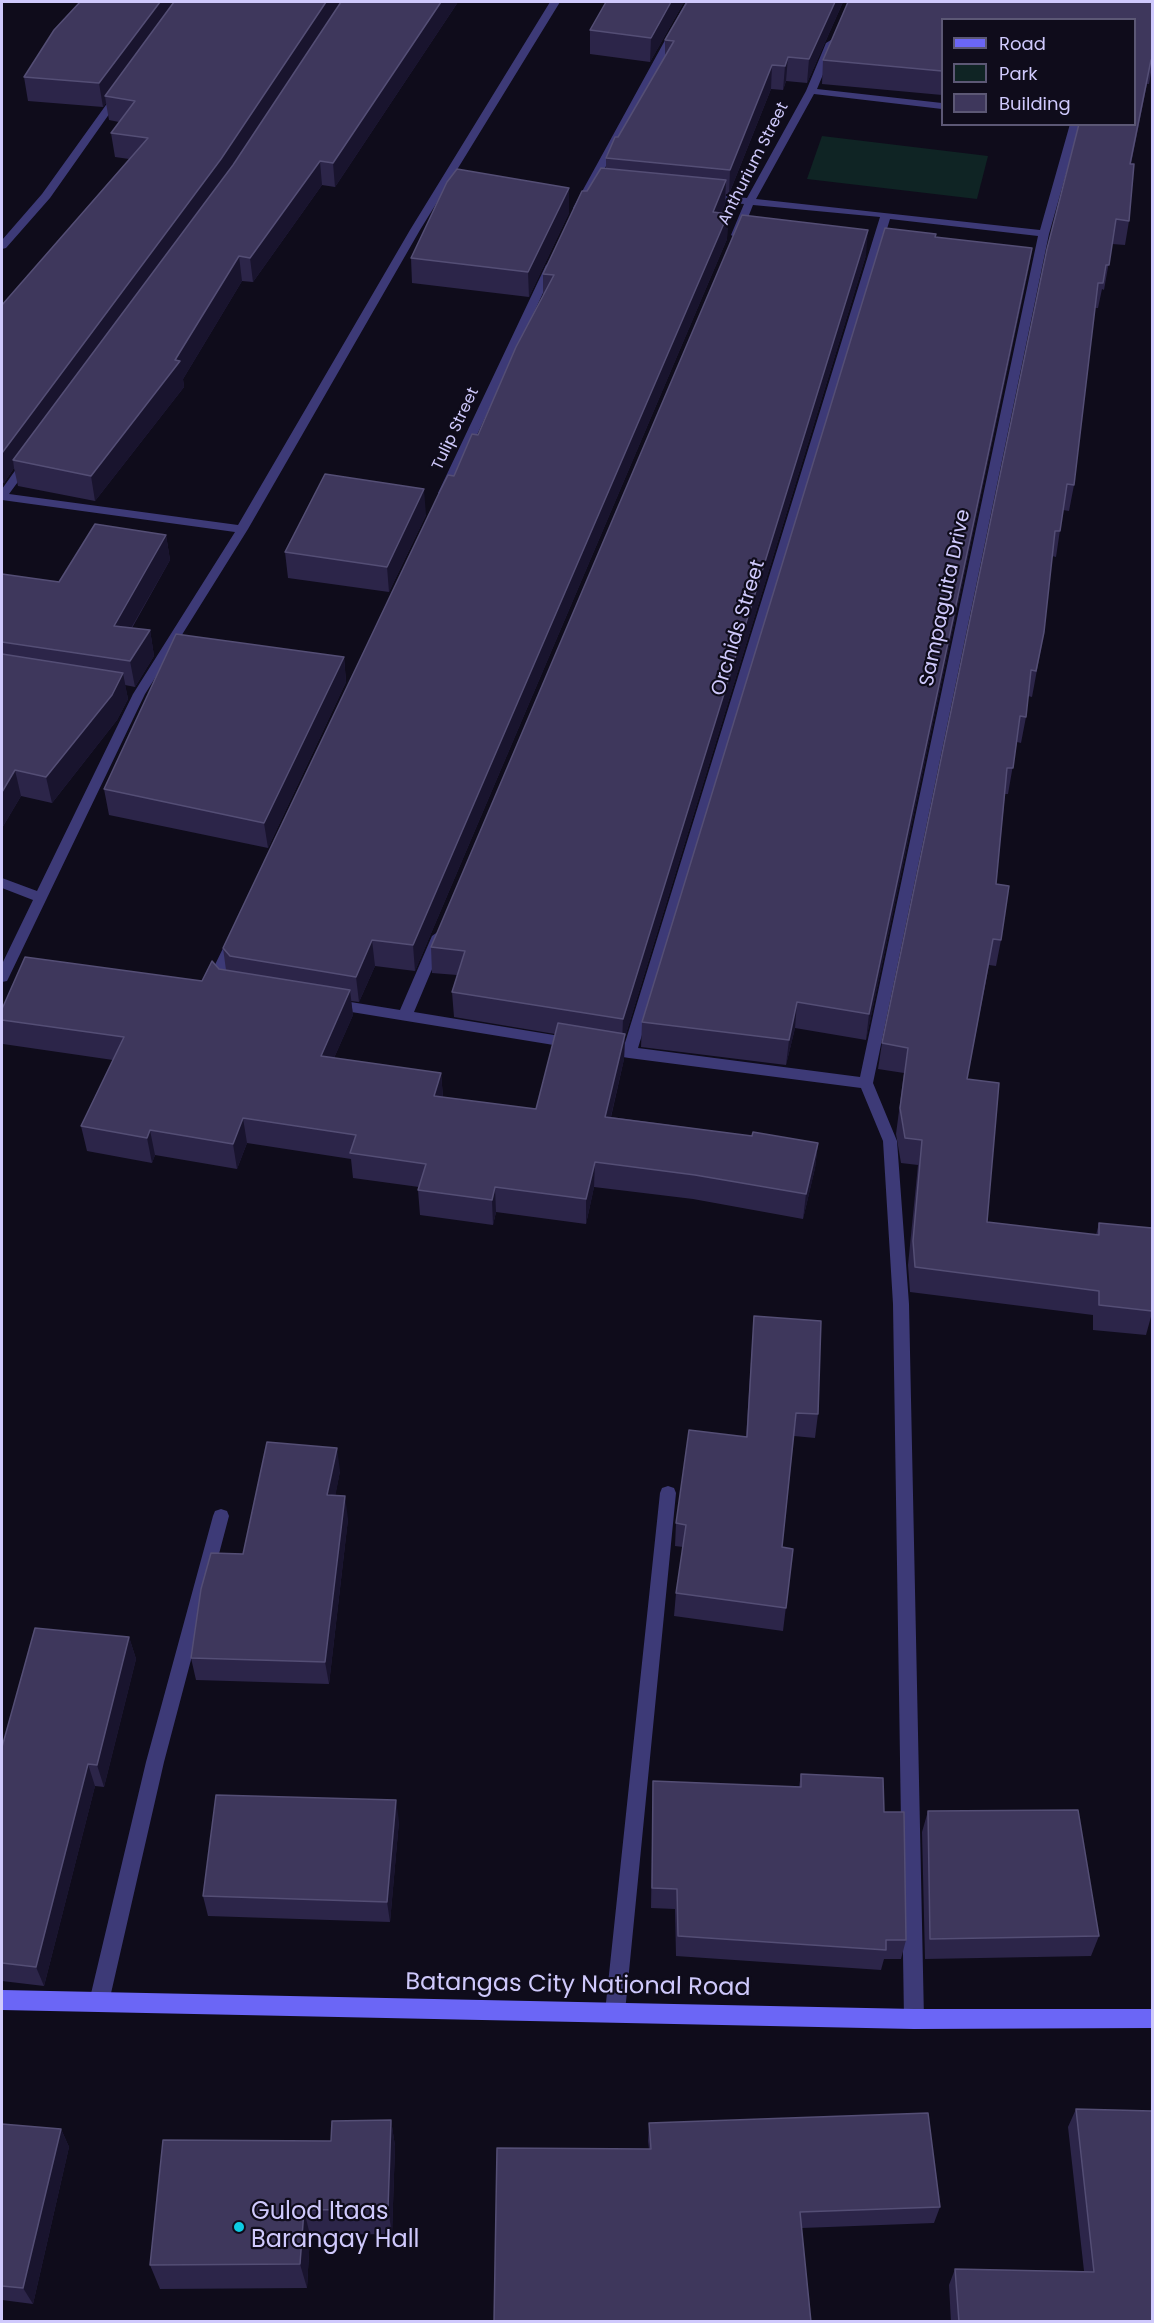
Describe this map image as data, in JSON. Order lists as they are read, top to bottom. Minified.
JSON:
{"streets":{"street":["Anthurium Street","Tulip Street","Sampaguita Drive","Orchids Street","Batangas City National Road"]},"places":["Gulod Itaas Barangay Hall"],"legend":["Road","Park","Building"]}
